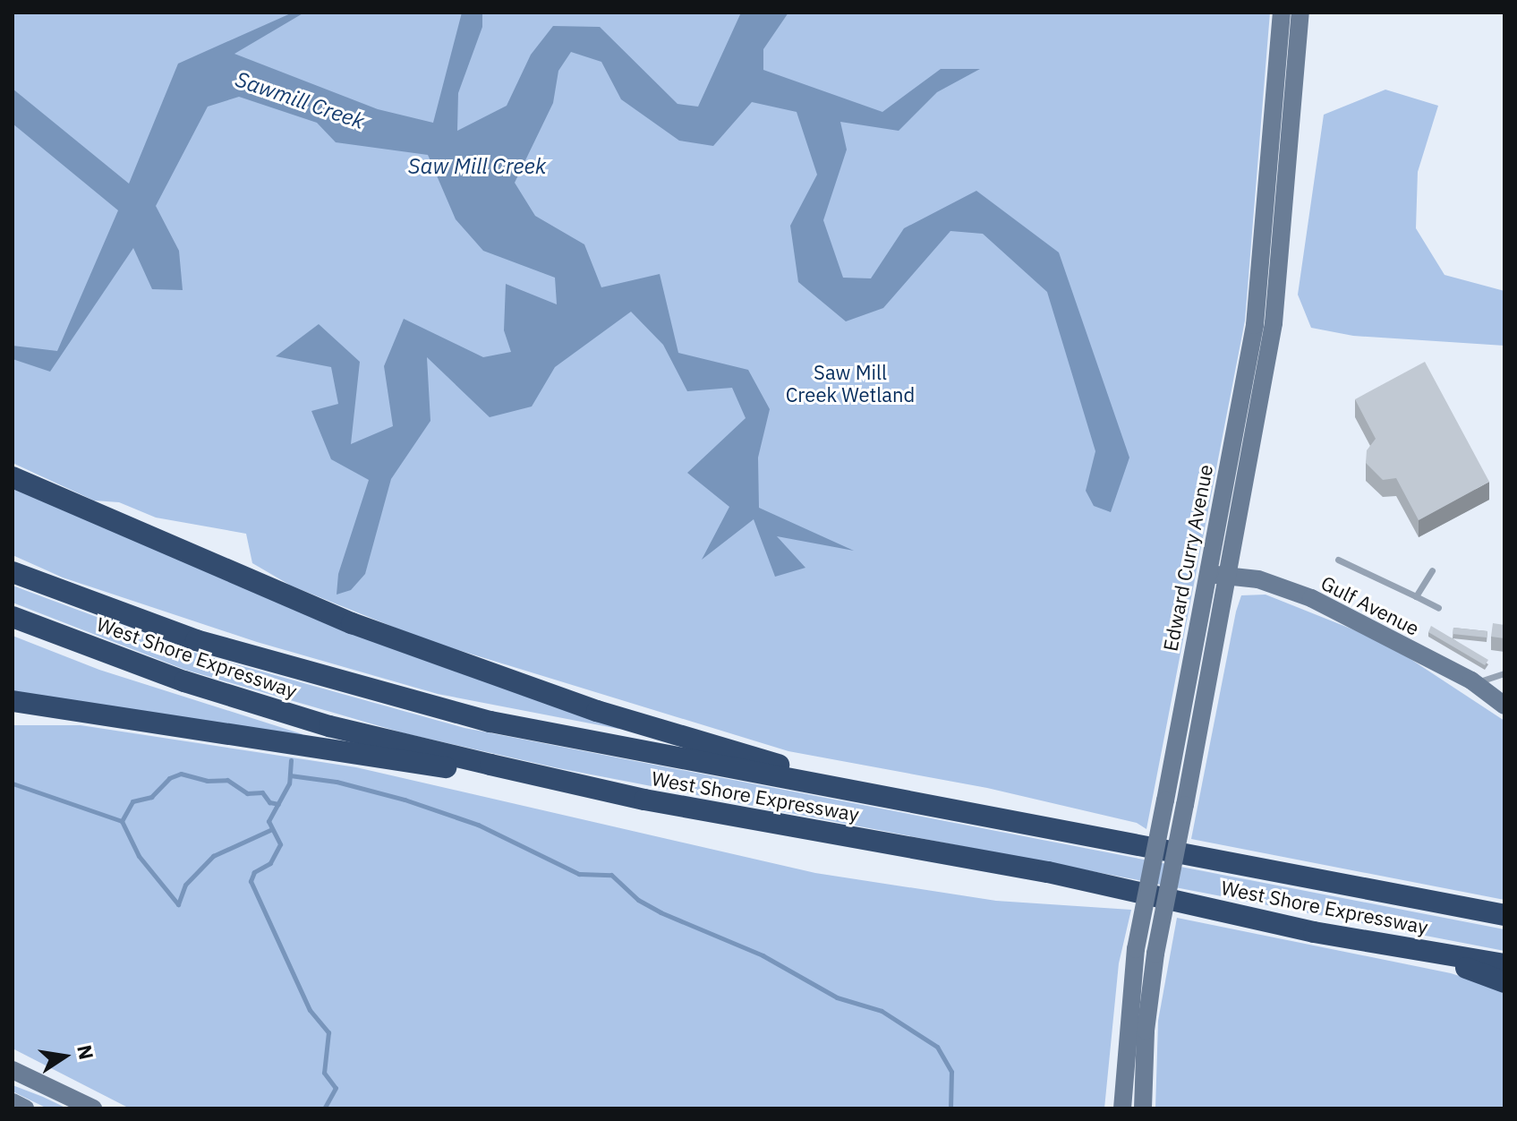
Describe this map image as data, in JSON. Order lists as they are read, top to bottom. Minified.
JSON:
{"streets":{"highway":["West Shore Expressway"],"street":["Edward Curry Avenue","Gulf Avenue"]},"crossings":[["Edward Curry Avenue","Gulf Avenue"]],"water":["Sawmill Creek","Saw Mill Creek"],"parks":["Saw Mill Creek Wetland"],"north":"right"}
